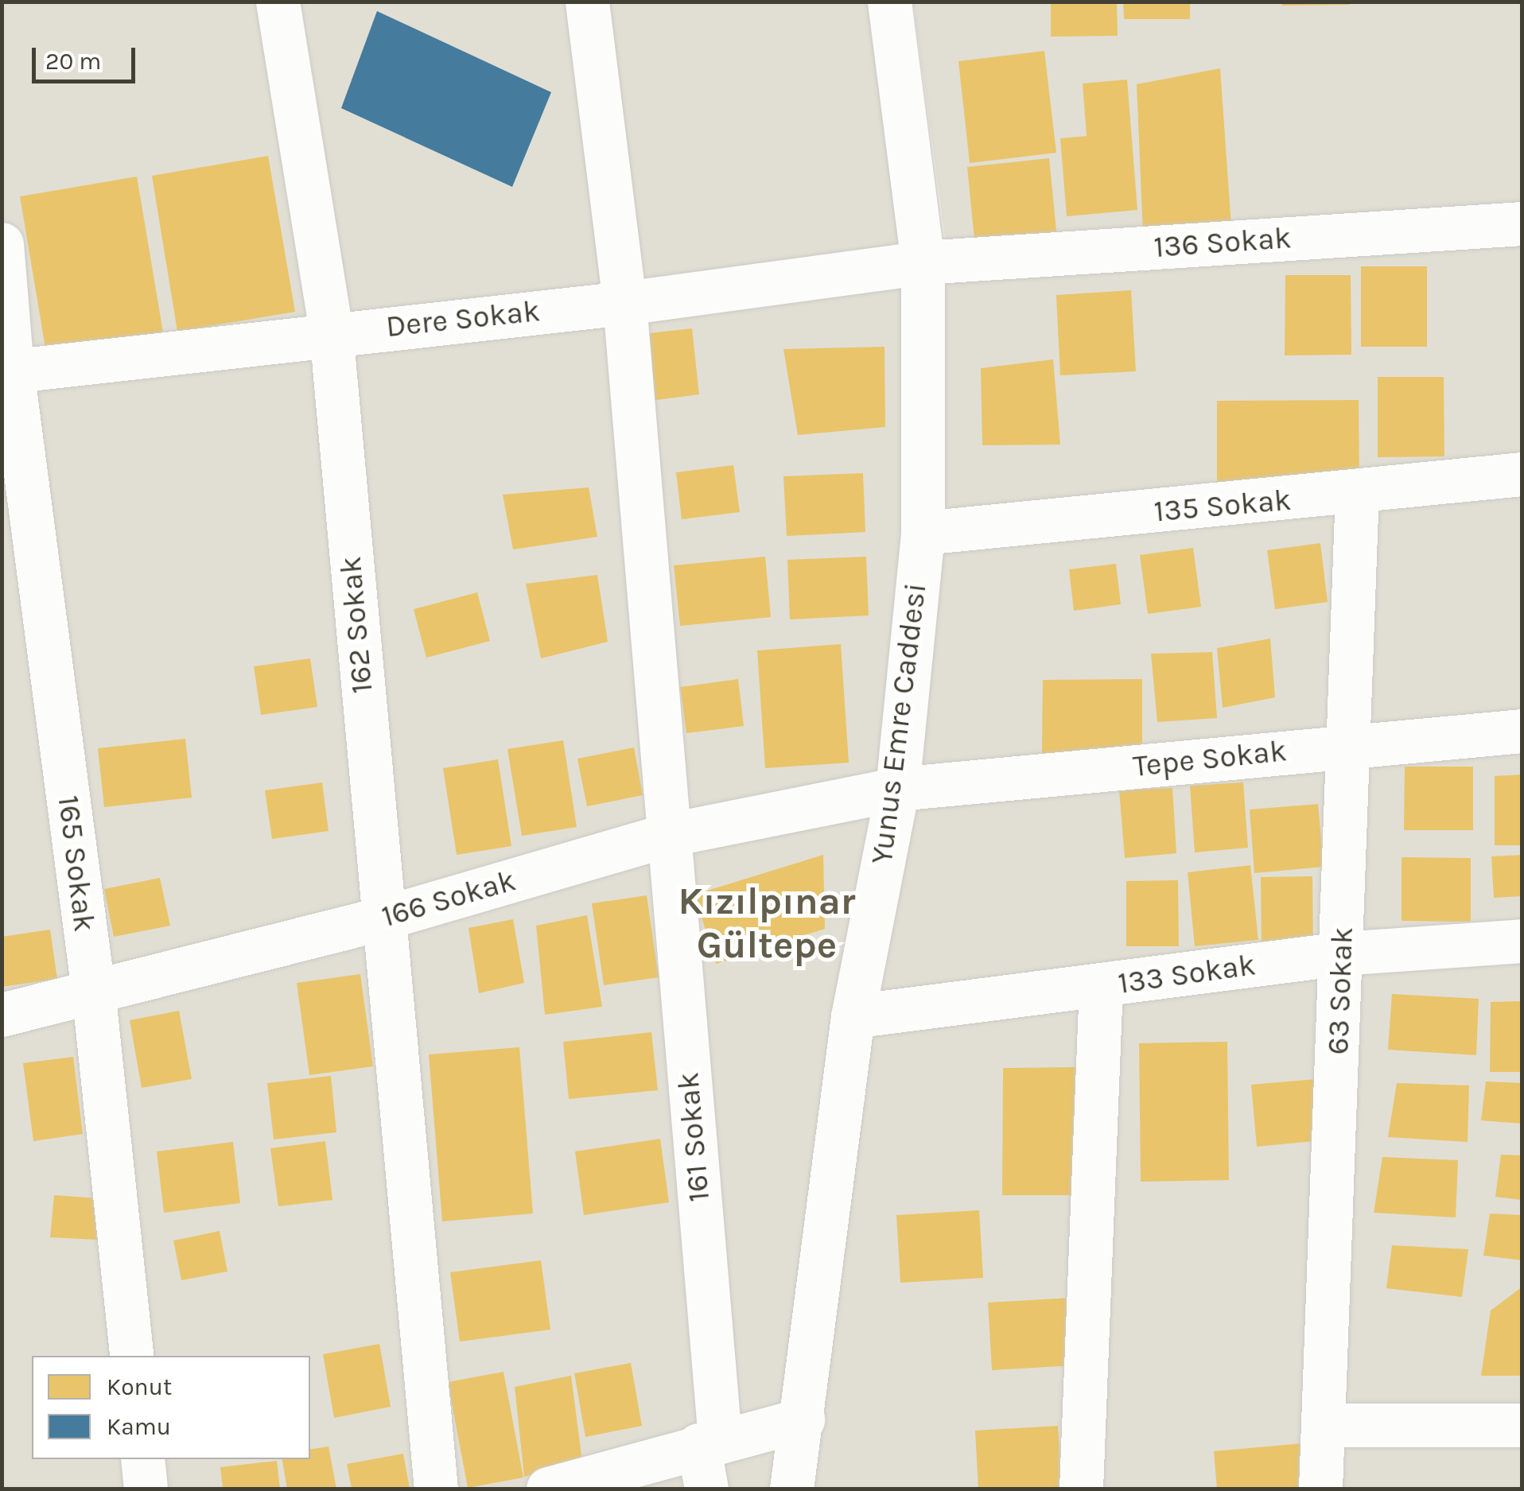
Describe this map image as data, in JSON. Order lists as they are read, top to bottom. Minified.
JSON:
{"streets":{"street":["136 Sokak","Dere Sokak","135 Sokak","162 Sokak","Yunus Emre Caddesi","Tepe Sokak","165 Sokak","166 Sokak","133 Sokak","63 Sokak","161 Sokak"]},"crossings":[["136 Sokak","Dere Sokak"],["136 Sokak","Yunus Emre Caddesi"],["Dere Sokak","162 Sokak"],["Dere Sokak","Yunus Emre Caddesi"],["Dere Sokak","165 Sokak"],["Dere Sokak","161 Sokak"],["135 Sokak","Yunus Emre Caddesi"],["135 Sokak","63 Sokak"],["162 Sokak","166 Sokak"],["Yunus Emre Caddesi","Tepe Sokak"],["Yunus Emre Caddesi","166 Sokak"],["Yunus Emre Caddesi","133 Sokak"],["Tepe Sokak","166 Sokak"],["Tepe Sokak","63 Sokak"],["165 Sokak","166 Sokak"],["166 Sokak","161 Sokak"],["133 Sokak","63 Sokak"]],"districts":["Kızılpınar Gültepe"],"legend":["Konut","Kamu"],"scale_bar":"20 m"}
